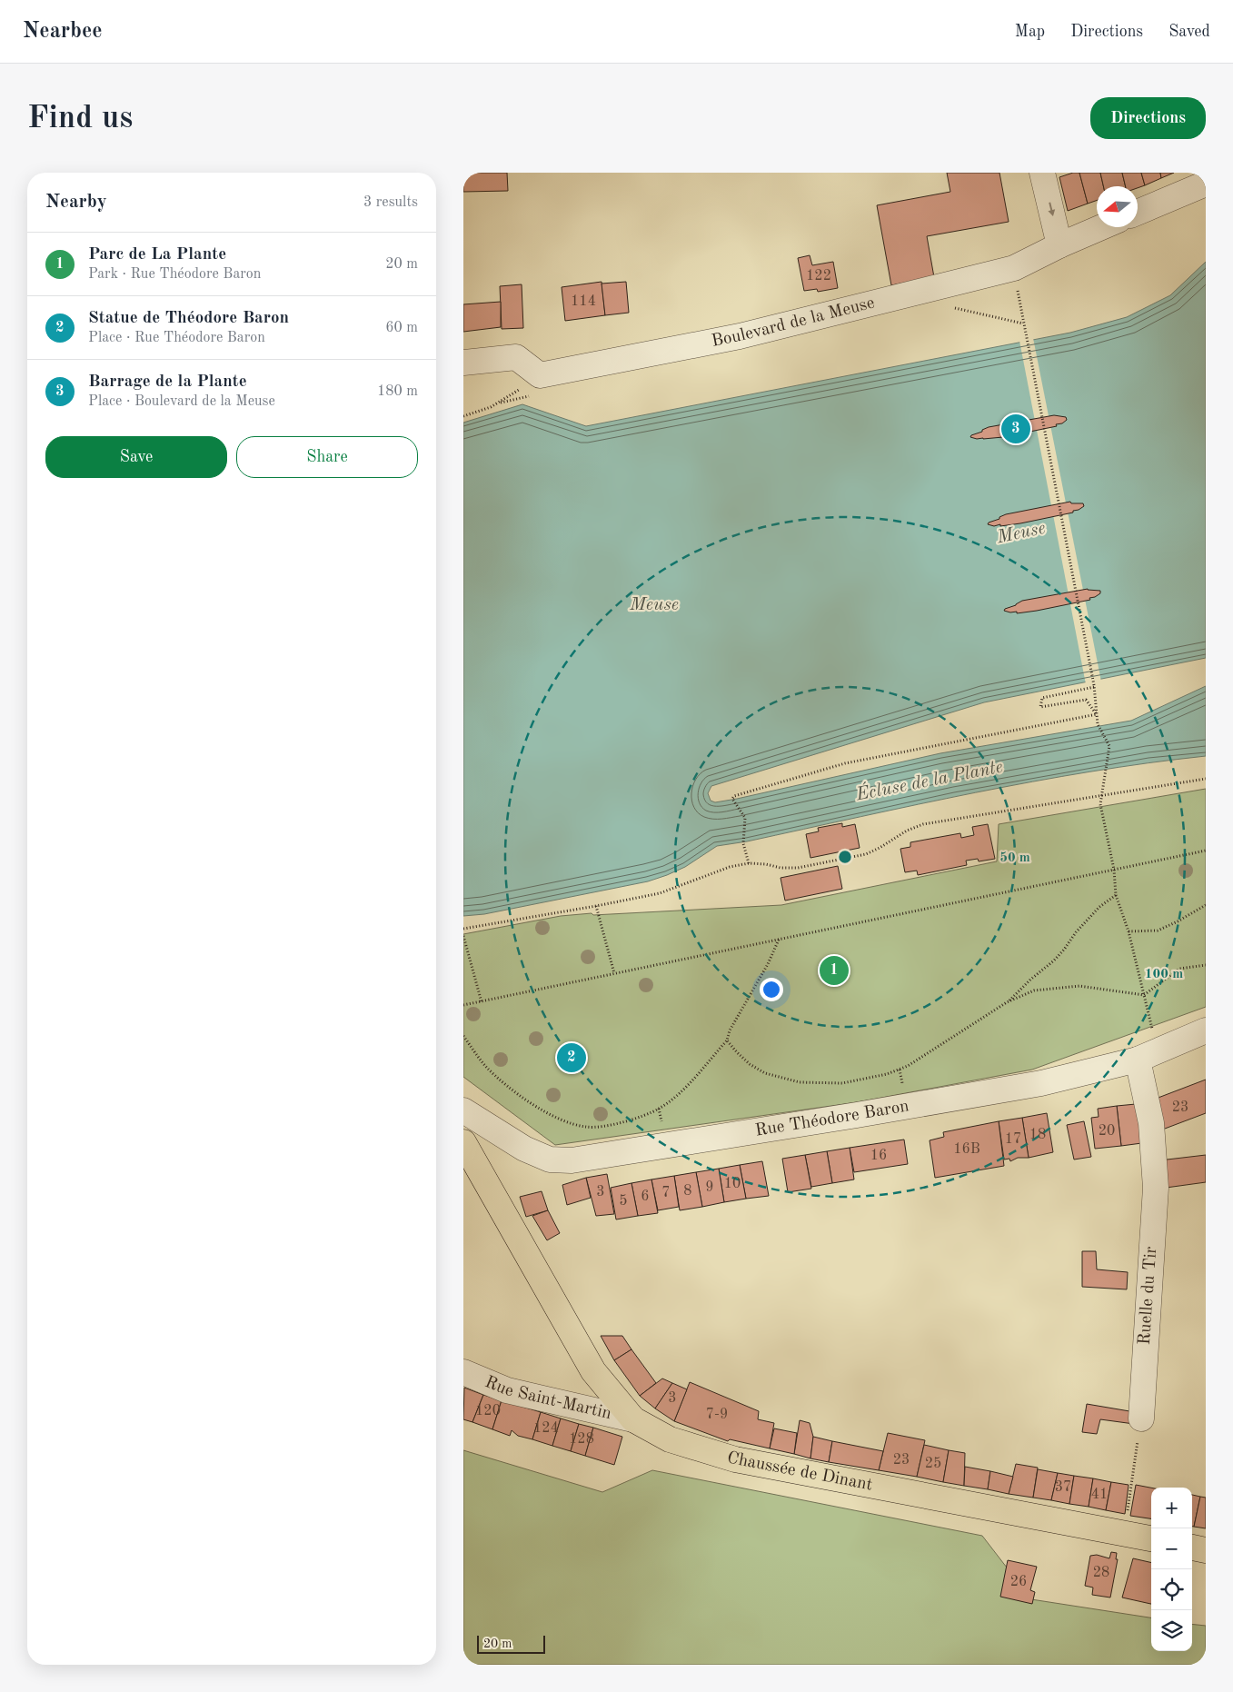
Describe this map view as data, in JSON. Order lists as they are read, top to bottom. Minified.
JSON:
{"streets":{"main road":["Chaussée de Dinant"],"street":["Boulevard de la Meuse","Rue Théodore Baron","Ruelle du Tir","Rue Saint-Martin"]},"crossings":[["Rue Théodore Baron","Ruelle du Tir"],["Rue Saint-Martin","Chaussée de Dinant"]],"water":["Meuse","Écluse de la Plante"],"house_numbers":["122","114","23","20","18","17","16B","16","10","9","8","3","7","6","5","3","120","7-9","124","128","23","25","37","41","28","26"],"scale_bar":"20 m","north":"left","page":{"header":"Nearbee","nav":["Map","Directions","Saved"],"buttons":["Directions",["Save","Share"]],"title":"Find us","heading":["Nearby","3 results"],"list":[{"mark":"1","name":"Parc de La Plante","note":"Park · Rue Théodore Baron","value":"20 m"},{"mark":"2","name":"Statue de Théodore Baron","note":"Place · Rue Théodore Baron","value":"60 m"},{"mark":"3","name":"Barrage de la Plante","note":"Place · Boulevard de la Meuse","value":"180 m"}],"pins":["3","1","2"],"map_buttons":["+","−"],"scale":"20 m"},"rings":["50 m","100 m"]}
